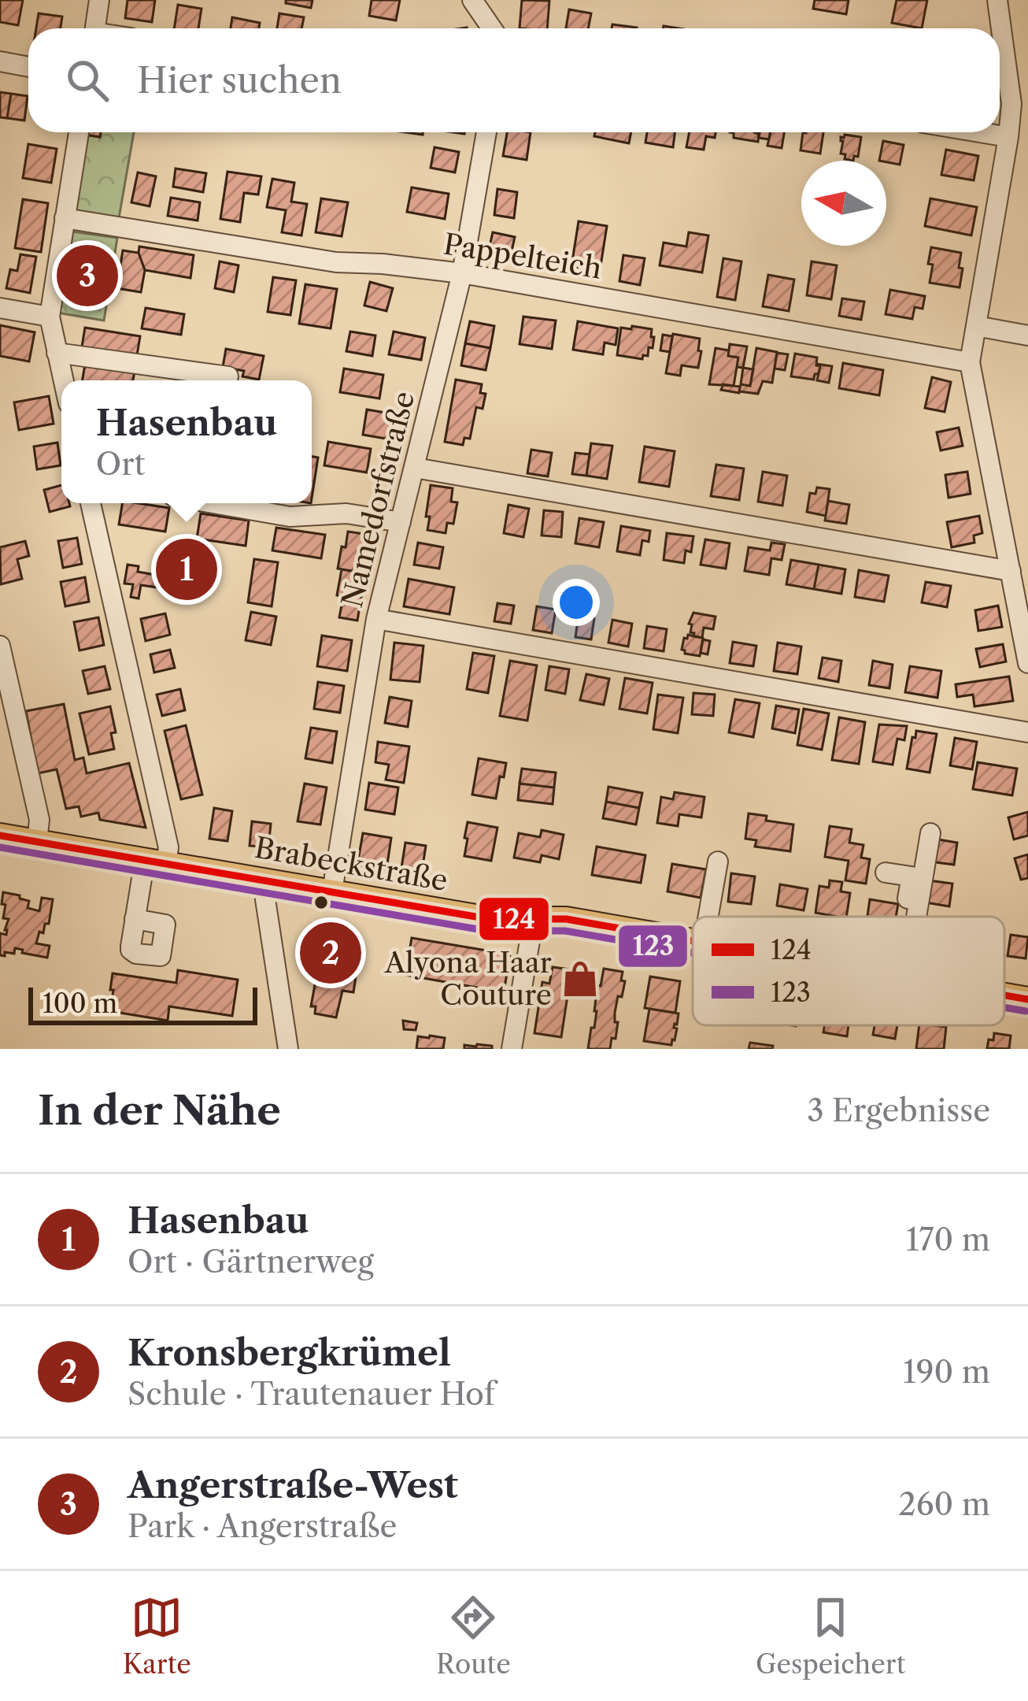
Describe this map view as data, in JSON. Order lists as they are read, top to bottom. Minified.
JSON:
{"streets":{"main road":["Brabeckstraße"],"street":["Pappelteich","Namedorfstraße"]},"crossings":[["Pappelteich","Namedorfstraße"],["Namedorfstraße","Brabeckstraße"]],"places":{"shop":["Alyona Haar Couture"]},"lines":["transit line 124","transit line 123"],"legend":["124","123"],"scale_bar":"100 m","north":"left","page":{"search":"Hier suchen","pins":["3","1","2"],"popup":["Hasenbau","Ort"],"scale":"100 m","heading":["In der Nähe","3 Ergebnisse"],"list":[{"mark":"1","name":"Hasenbau","note":"Ort · Gärtnerweg","value":"170 m"},{"mark":"2","name":"Kronsbergkrümel","note":"Schule · Trautenauer Hof","value":"190 m"},{"mark":"3","name":"Angerstraße-West","note":"Park · Angerstraße","value":"260 m"}],"nav":["Karte","Route","Gespeichert"]}}
